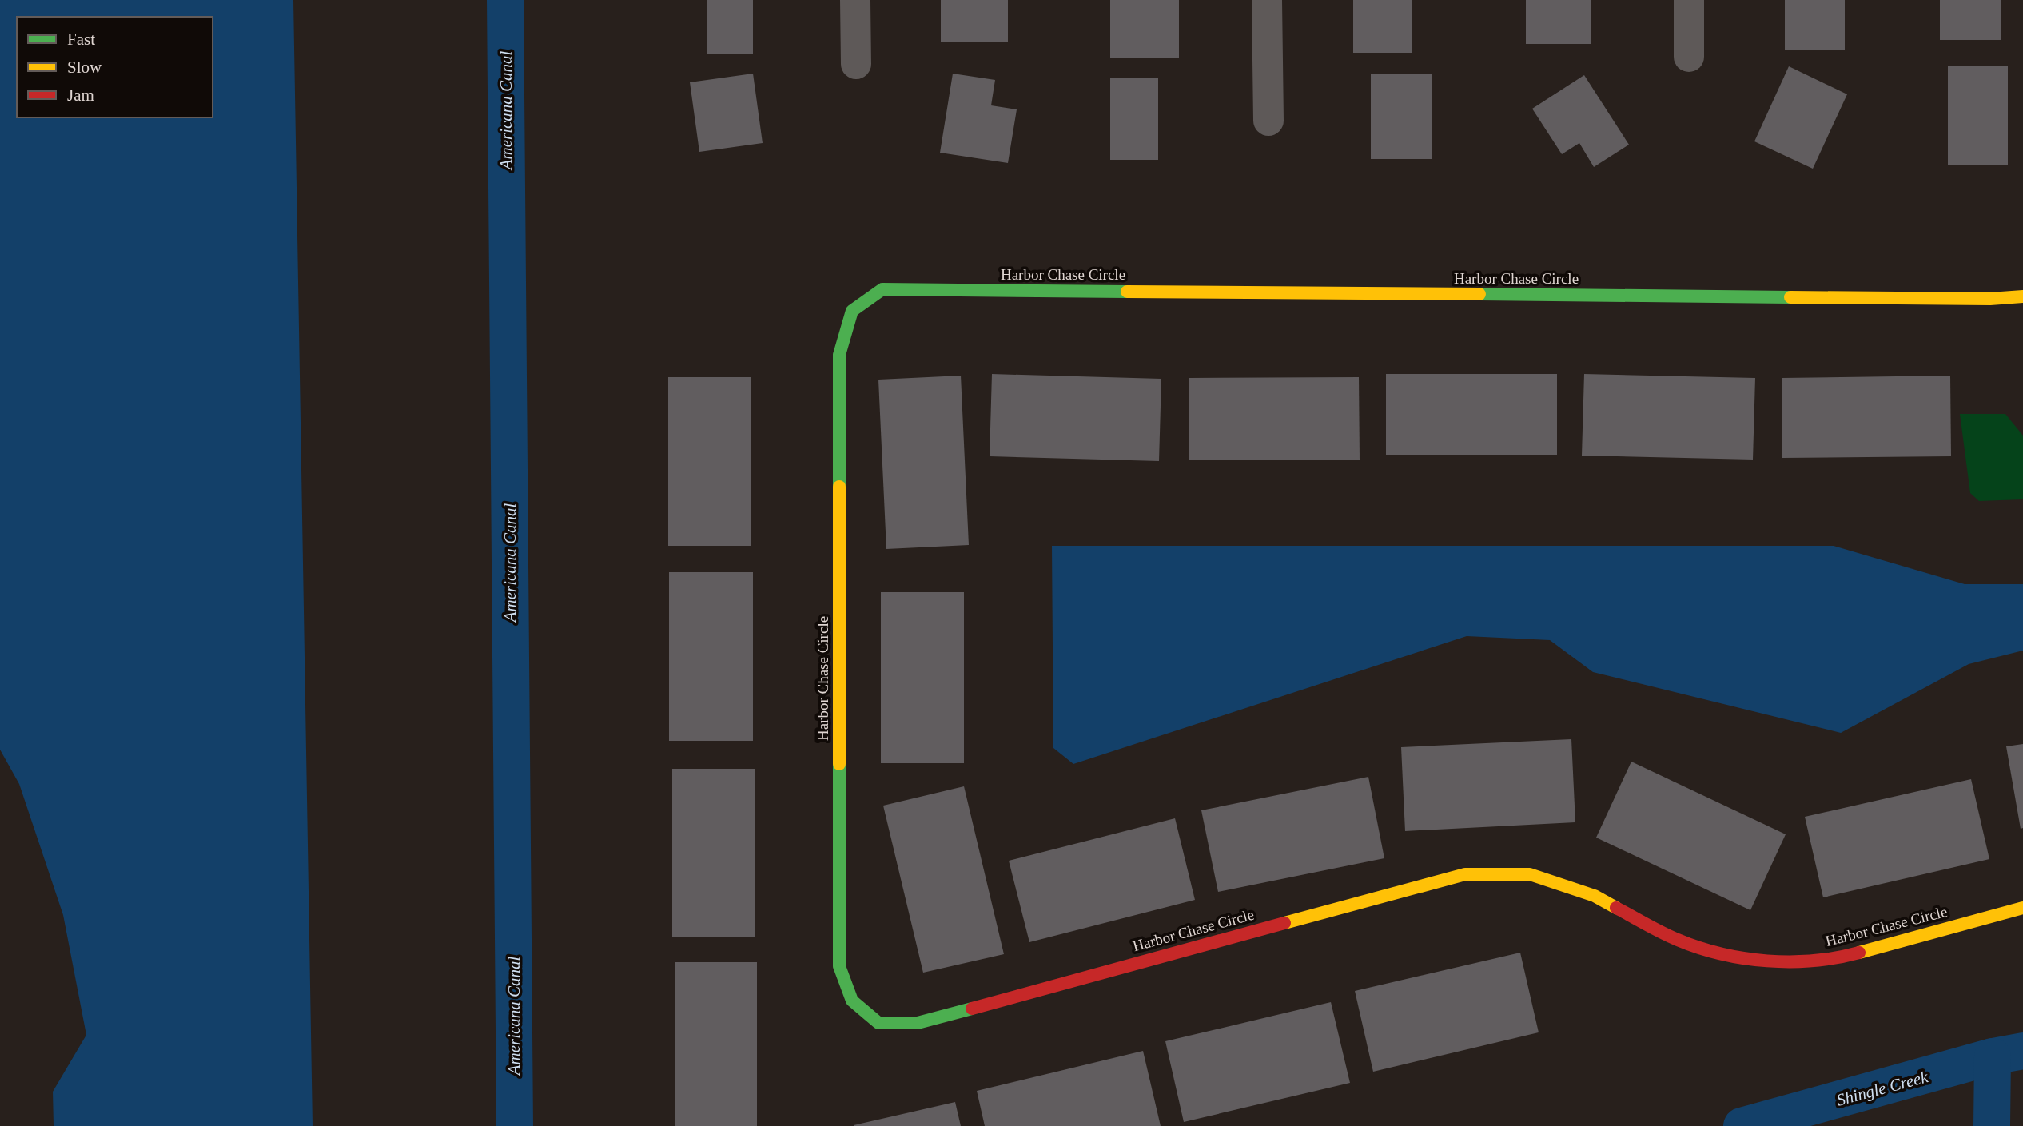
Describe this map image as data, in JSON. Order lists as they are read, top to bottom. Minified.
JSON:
{"streets":{"street":["Harbor Chase Circle"]},"water":["Americana Canal","Shingle Creek"],"legend":["Fast","Slow","Jam"]}
